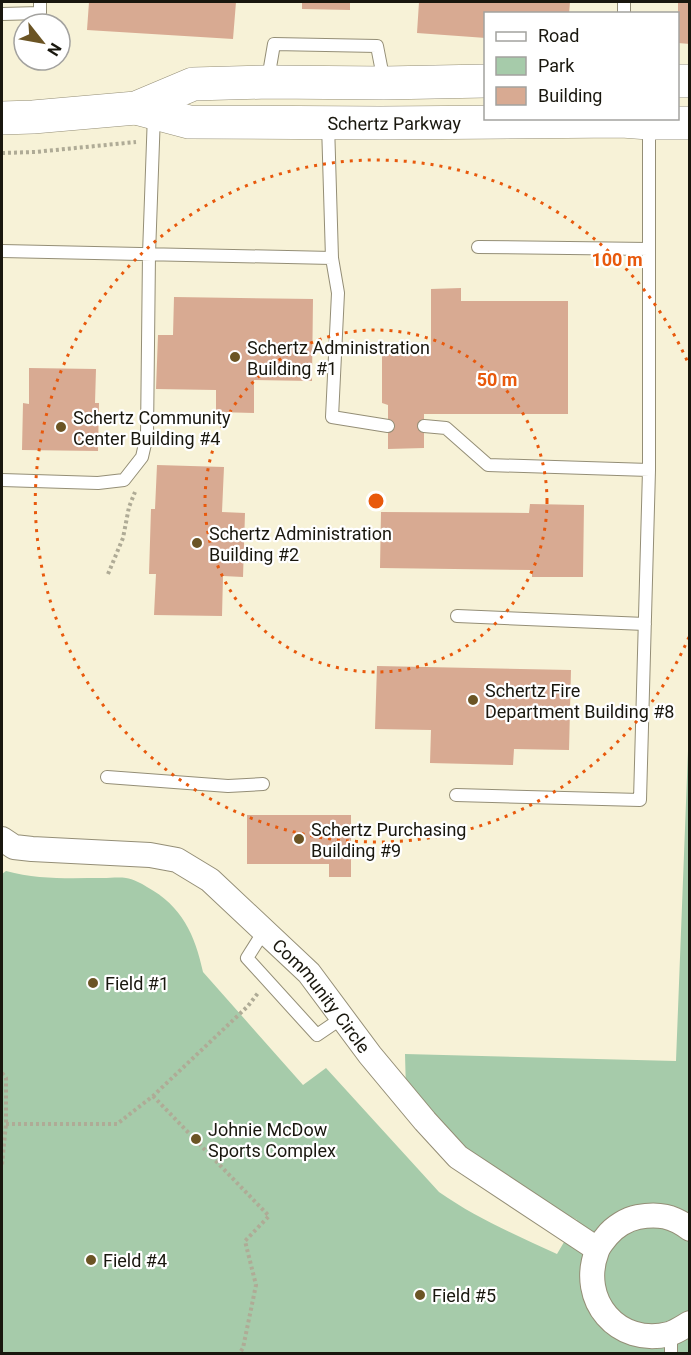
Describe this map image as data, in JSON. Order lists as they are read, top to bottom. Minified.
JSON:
{"streets":{"main road":["Schertz Parkway"],"street":["Community Circle"]},"places":["Schertz Administration Building #1","Schertz Community Center Building #4","Schertz Administration Building #2","Schertz Fire Department Building #8","Schertz Purchasing Building #9","Field #1","Johnie McDow Sports Complex","Field #4","Field #5"],"legend":["Road","Park","Building"],"north":"bottom right","rings":["100 m","50 m"]}
